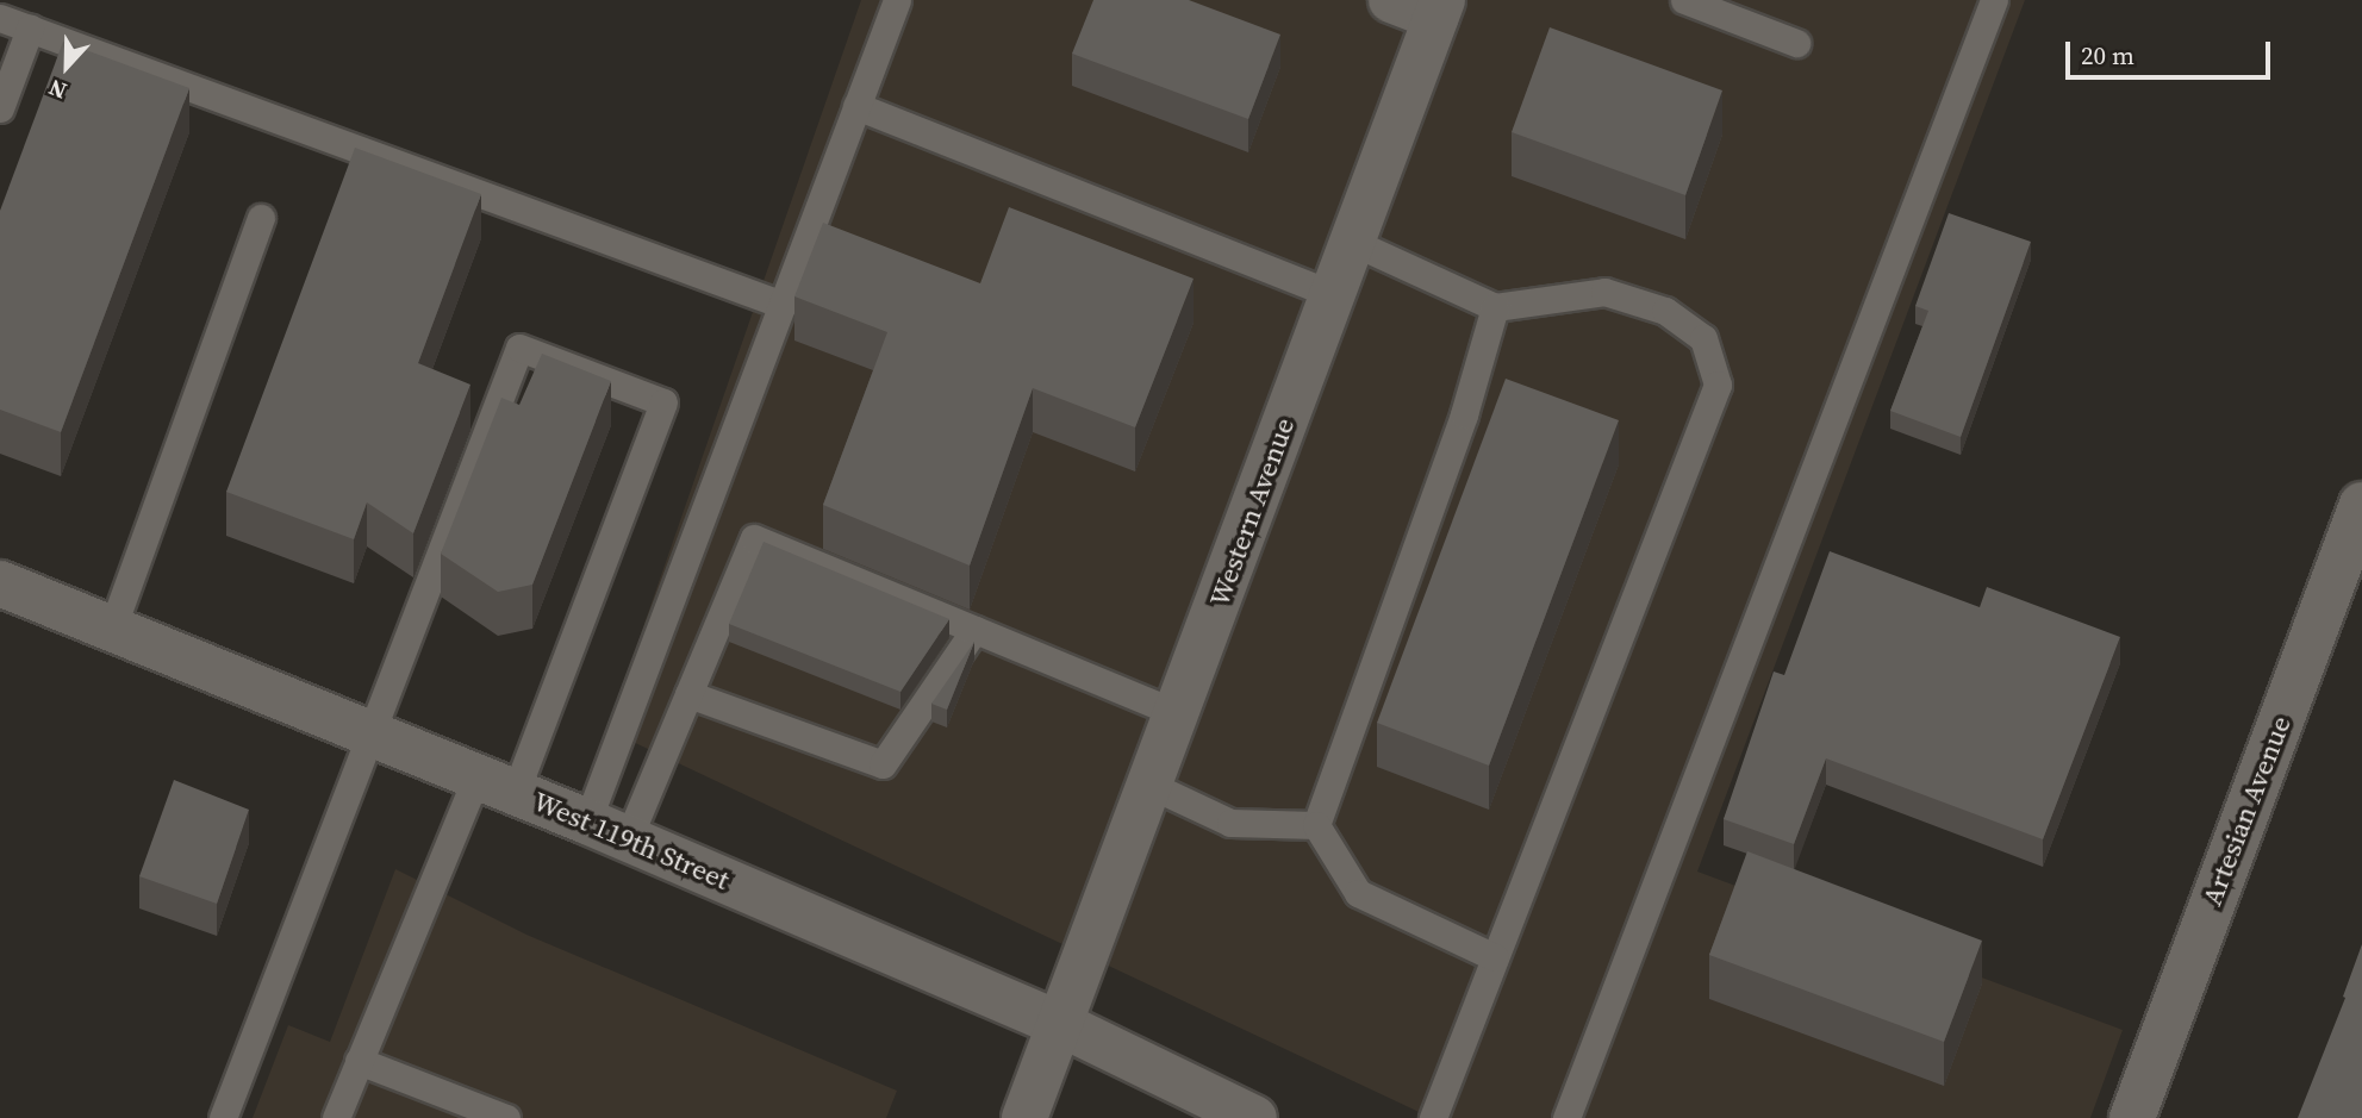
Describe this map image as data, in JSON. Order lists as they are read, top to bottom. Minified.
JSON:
{"streets":{"street":["Western Avenue","Artesian Avenue","West 119th Street"]},"crossings":[["Western Avenue","West 119th Street"]],"scale_bar":"20 m","north":"bottom"}
